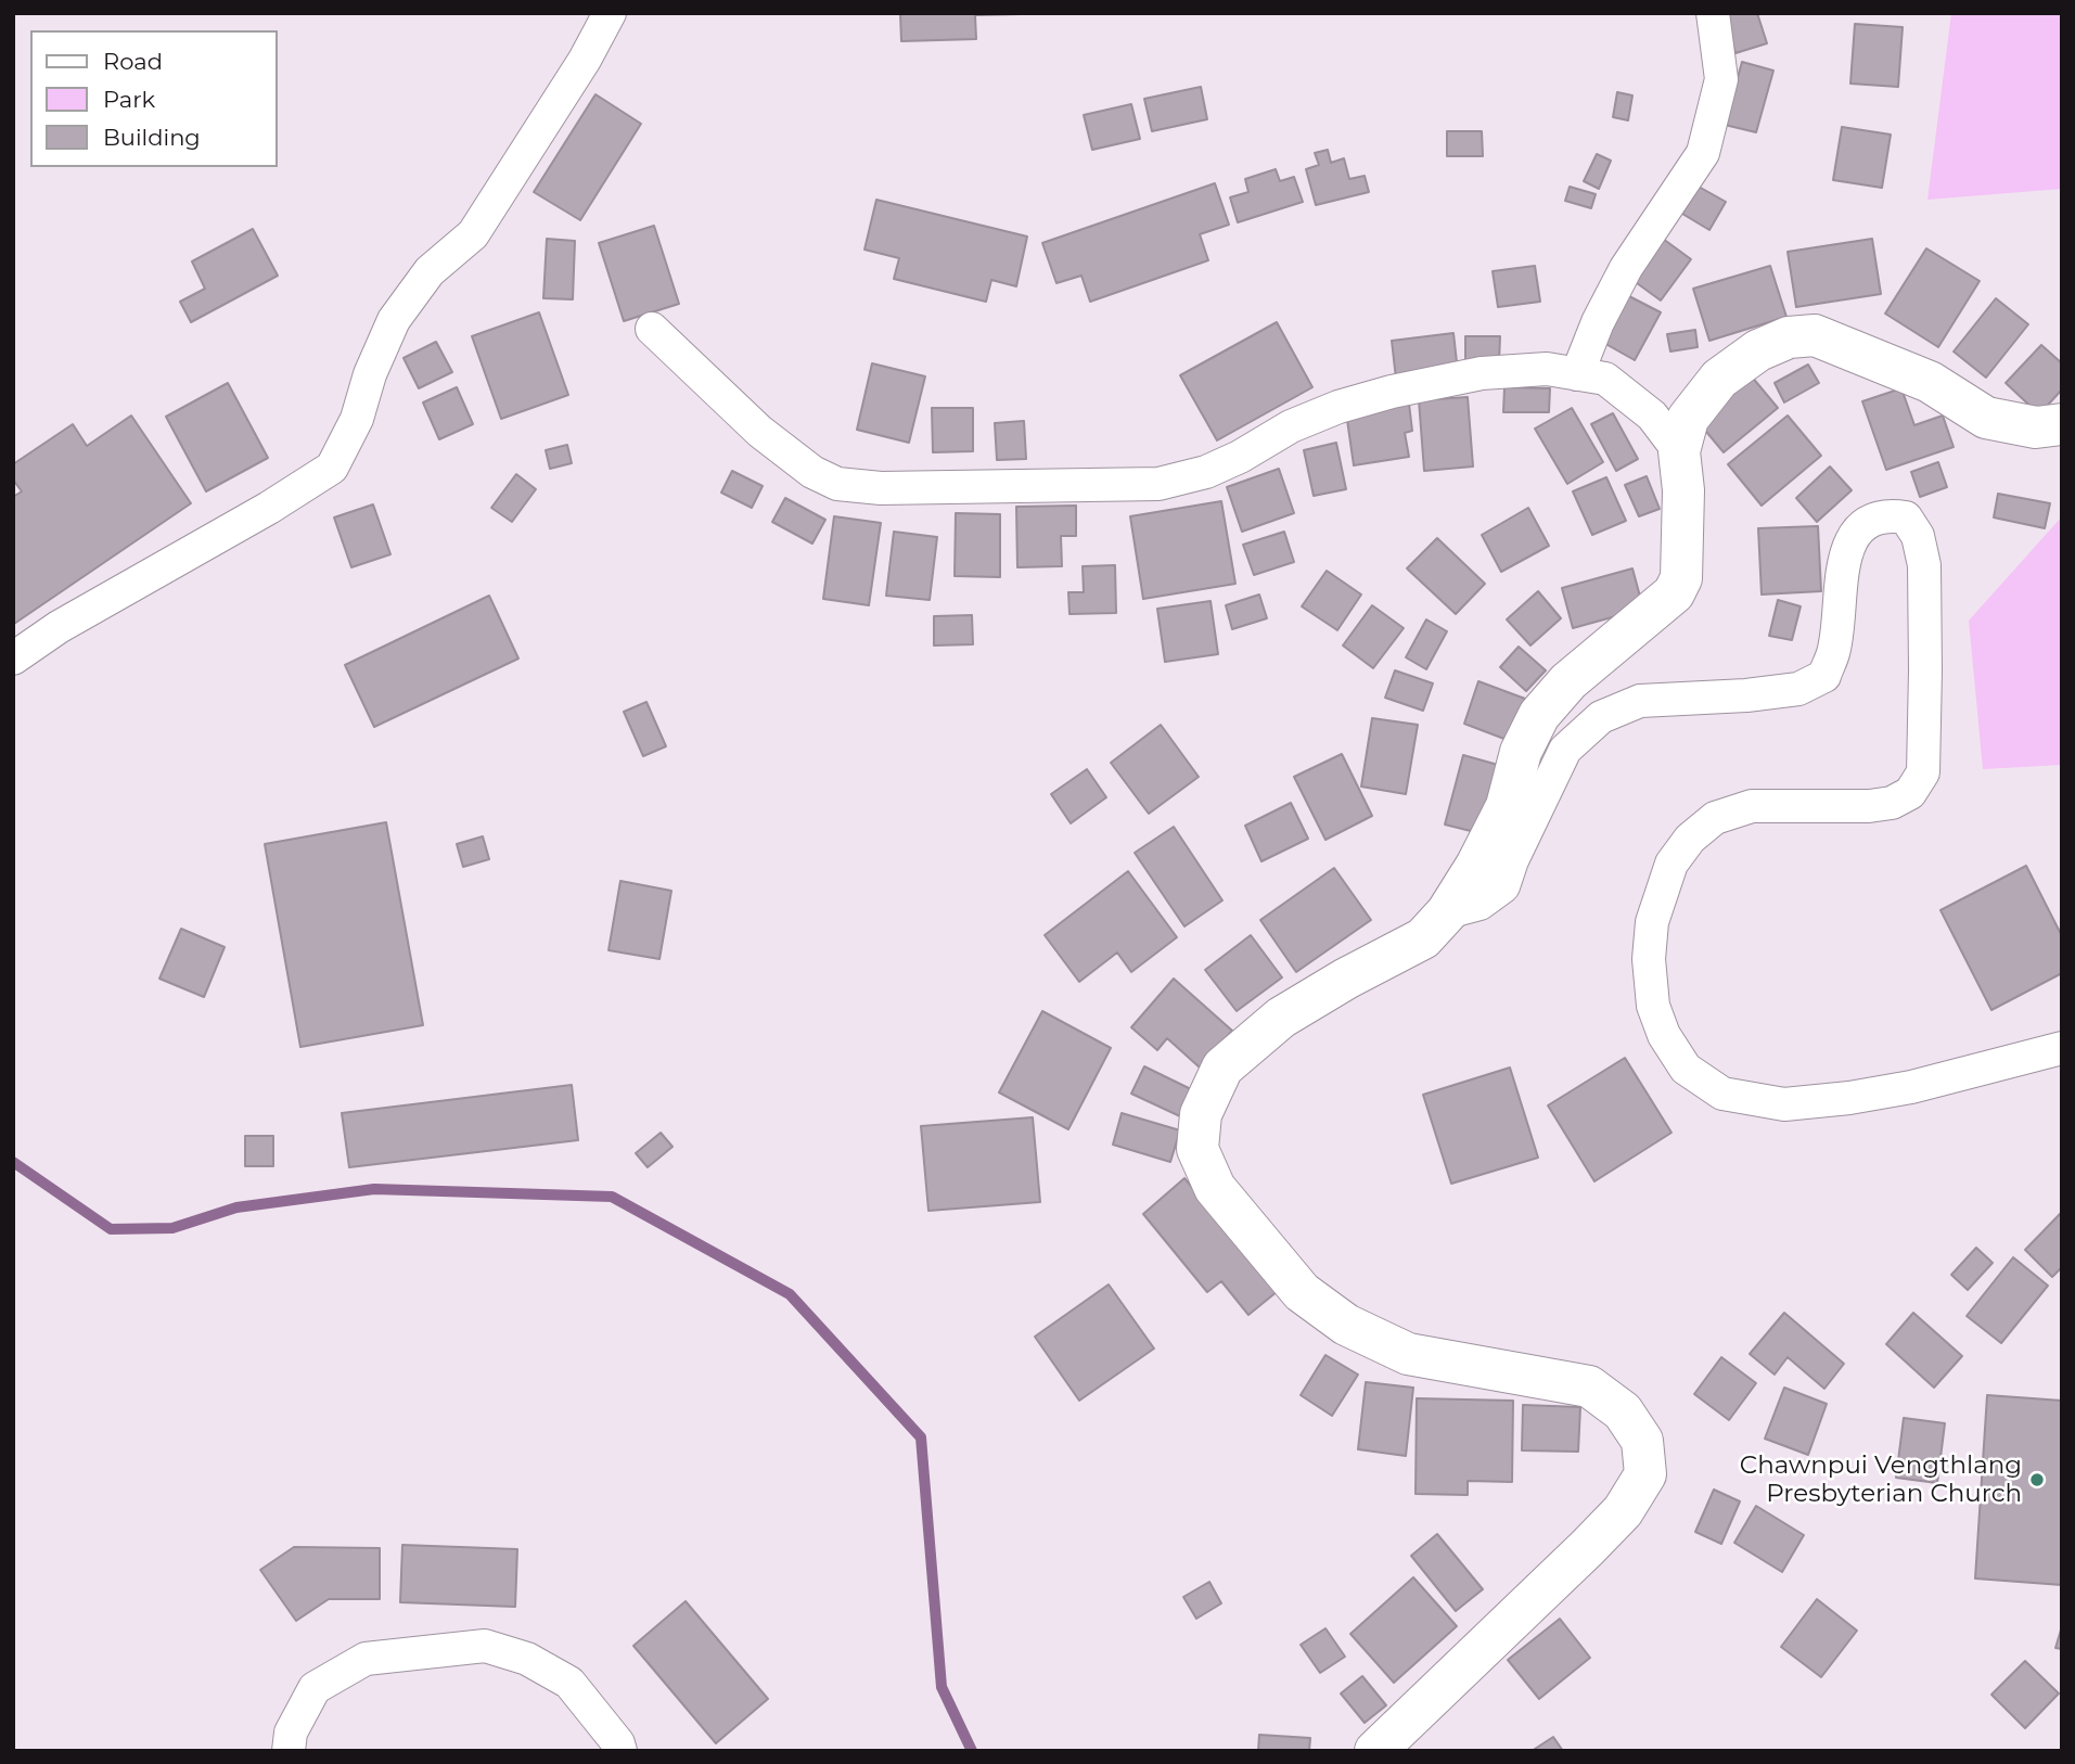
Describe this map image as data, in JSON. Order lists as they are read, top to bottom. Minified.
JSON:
{"places":["Chawnpui Vengthlang Presbyterian Church"],"legend":["Road","Park","Building"]}
